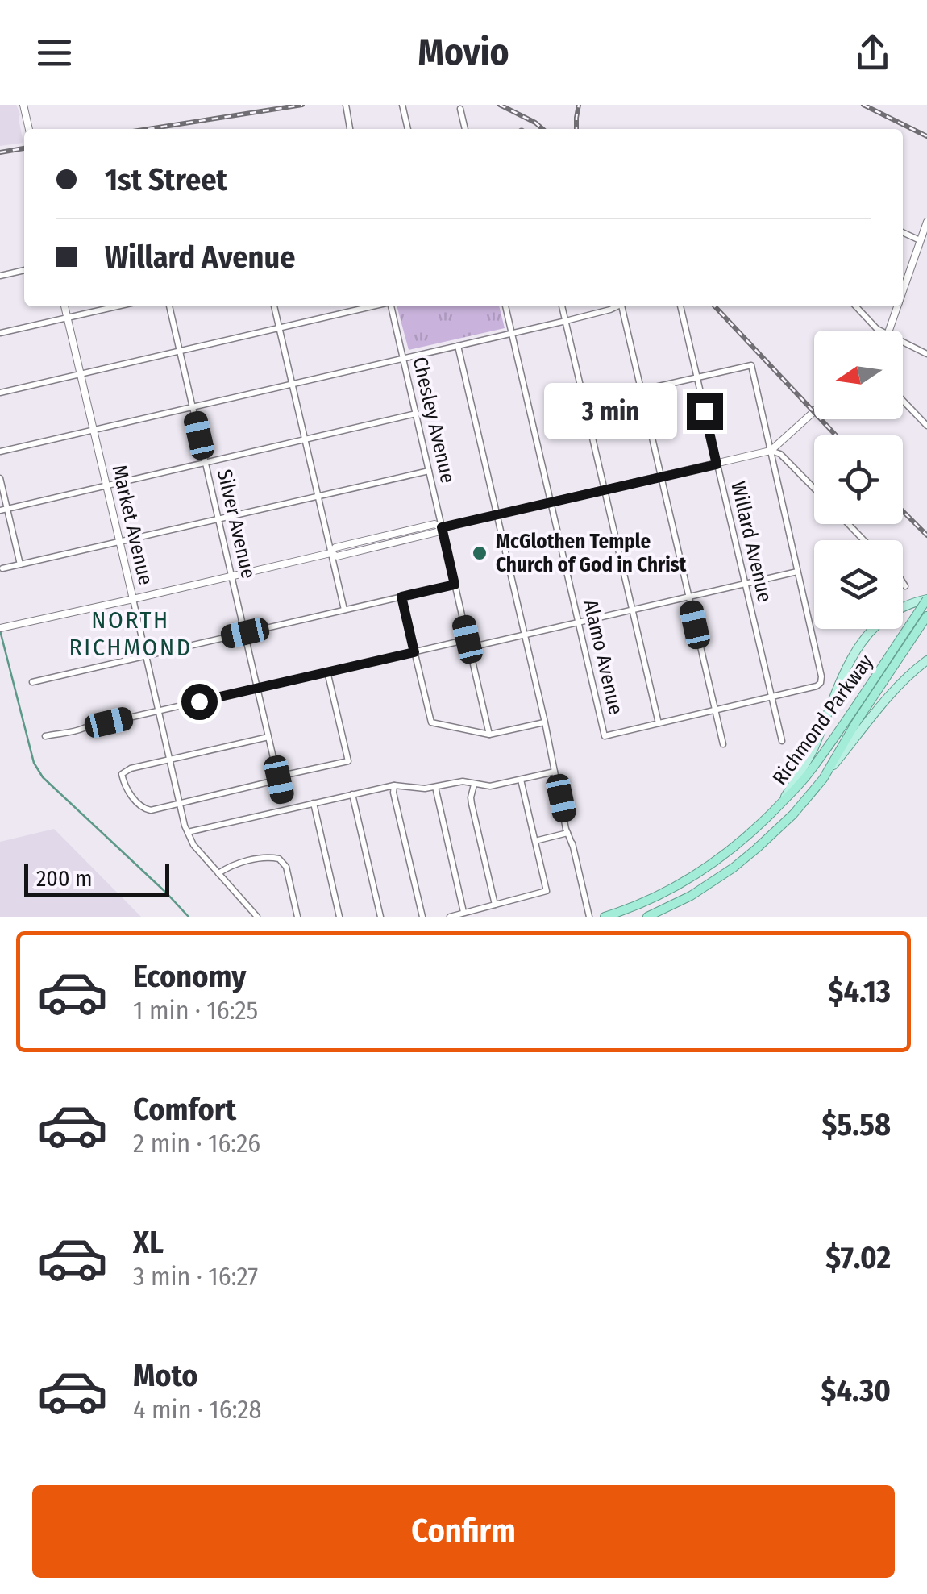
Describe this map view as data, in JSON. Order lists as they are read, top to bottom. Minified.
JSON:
{"streets":{"highway":["Richmond Parkway"],"street":["Chesley Avenue","Silver Avenue","Market Avenue","Willard Avenue","Alamo Avenue"]},"districts":["NORTH RICHMOND"],"places":["McGlothen Temple Church of God in Christ"],"scale_bar":"200 m","north":"left","page":{"header":"Movio","banner":["1st Street","Willard Avenue"],"bubble":"3 min","scale":"200 m","list":[{"name":"Economy","note":"1 min · 16:25","value":"$4.13"},{"name":"Comfort","note":"2 min · 16:26","value":"$5.58"},{"name":"XL","note":"3 min · 16:27","value":"$7.02"},{"name":"Moto","note":"4 min · 16:28","value":"$4.30"}],"buttons":"Confirm"}}
